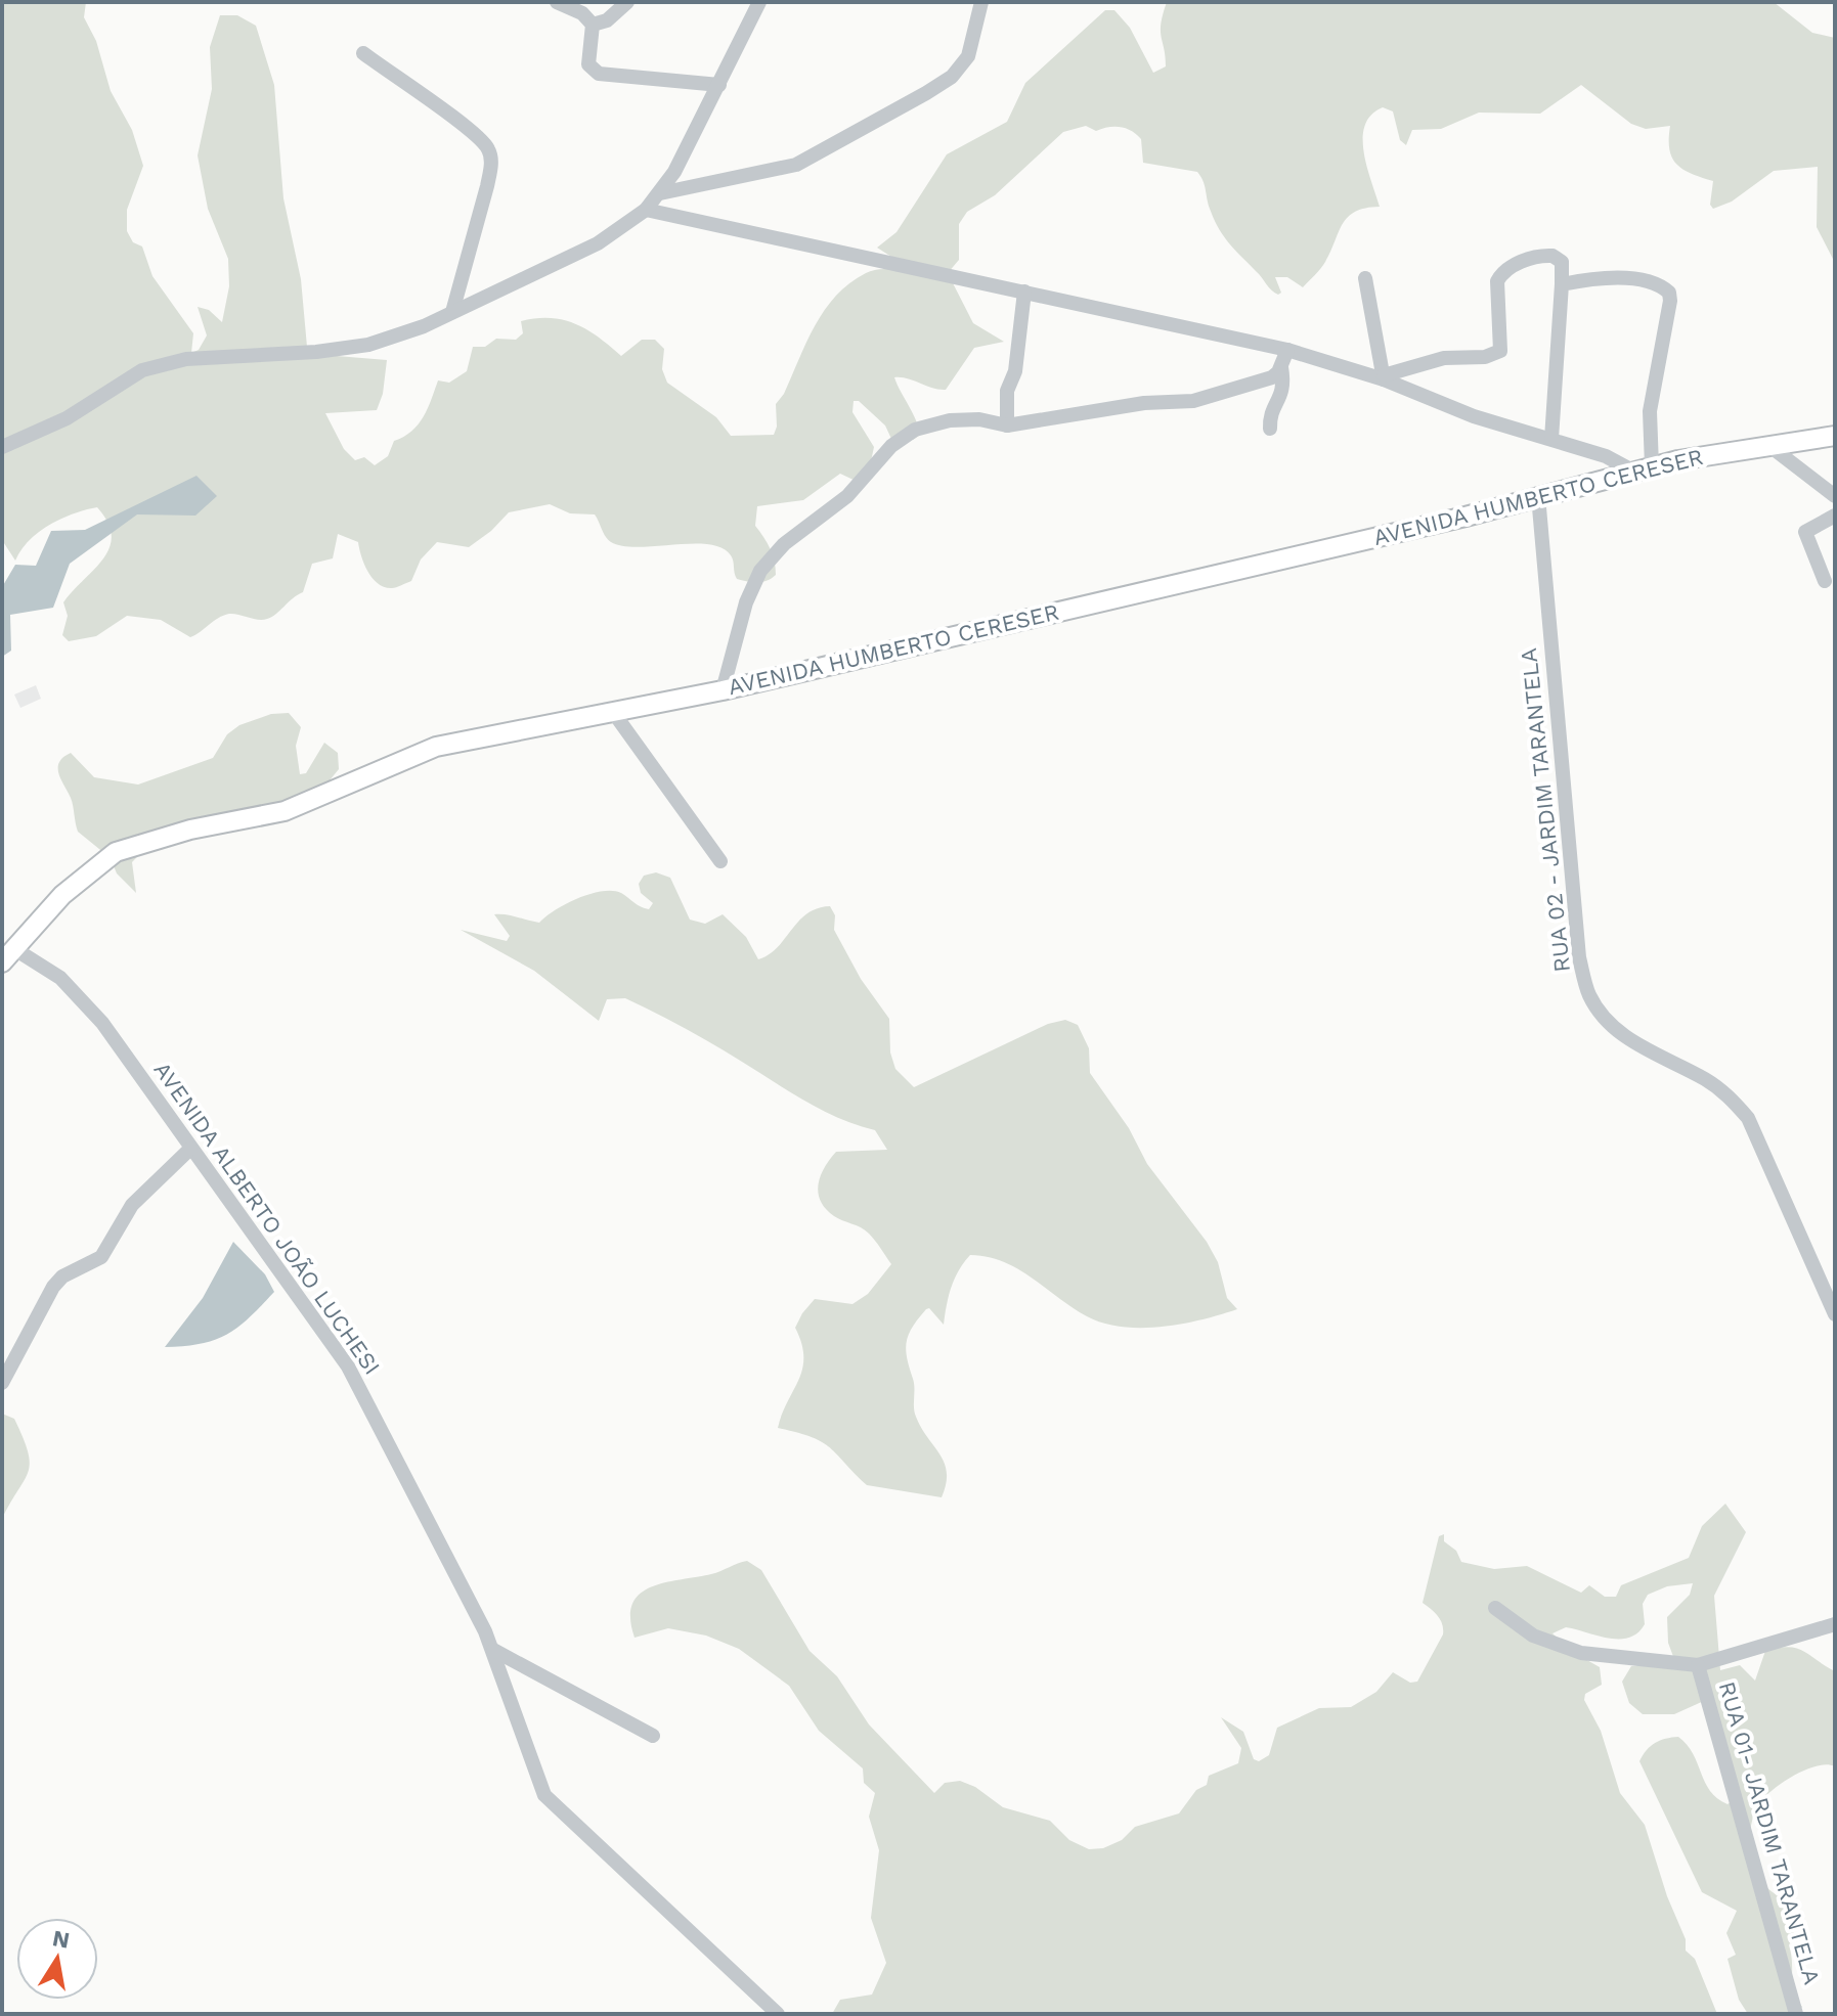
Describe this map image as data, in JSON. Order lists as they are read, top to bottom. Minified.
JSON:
{"streets":{"main road":["AVENIDA HUMBERTO CERESER"],"street":["RUA 02 - JARDIM TARANTELA","AVENIDA ALBERTO JOÃO LUCHESI","RUA 01- JARDIM TARANTELA"]},"crossings":[["AVENIDA HUMBERTO CERESER","RUA 02 - JARDIM TARANTELA"],["AVENIDA HUMBERTO CERESER","AVENIDA ALBERTO JOÃO LUCHESI"]],"north":"top"}
